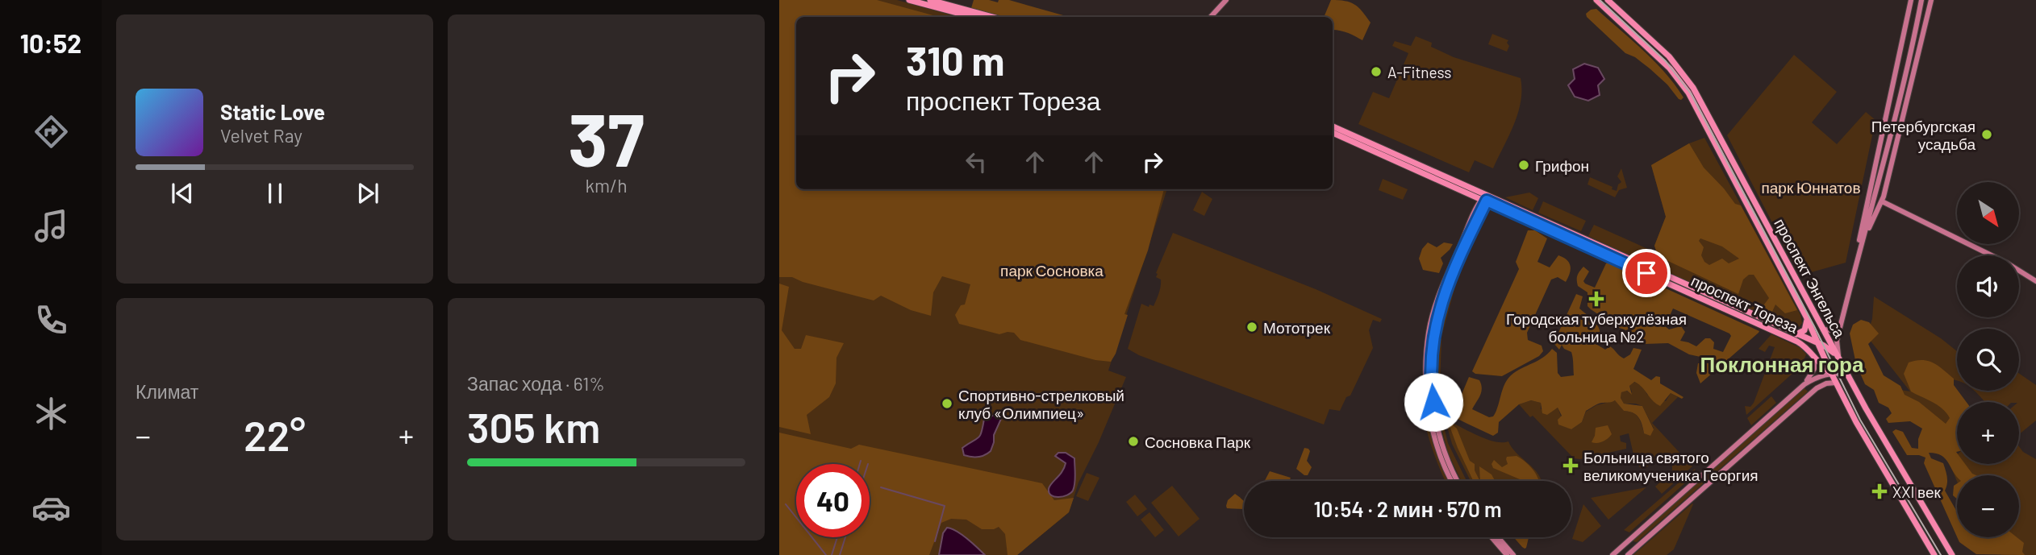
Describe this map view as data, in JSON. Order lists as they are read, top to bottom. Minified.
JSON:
{"streets":{"main road":["проспект Энгельса","проспект Тореза"]},"crossings":[["проспект Энгельса","проспект Тореза"]],"districts":["Поклонная гора"],"parks":["парк Юннатов","парк Сосновка"],"places":{"other":["A-Fitness","Петербургская усадьба","Грифон","Мототрек","Спортивно-стрелковый клуб «Олимпиец»","Сосновка Парк"],"health":["Городская туберкулёзная больница №2","Больница святого великомученика Георгия","XXI век"]},"north":"bottom right","page":{"tabs":"10:52","tile":[["37","km/h"],"Климат",["Запас хода · 61%","305 km"]],"turn":["310 m","проспект Тореза"],"song":["Static Love","Velvet Ray"],"map_buttons":["+","−"],"heat":["−","22°","+"],"limit":"40","trip":"10:54 · 2 мин · 570 m"}}
